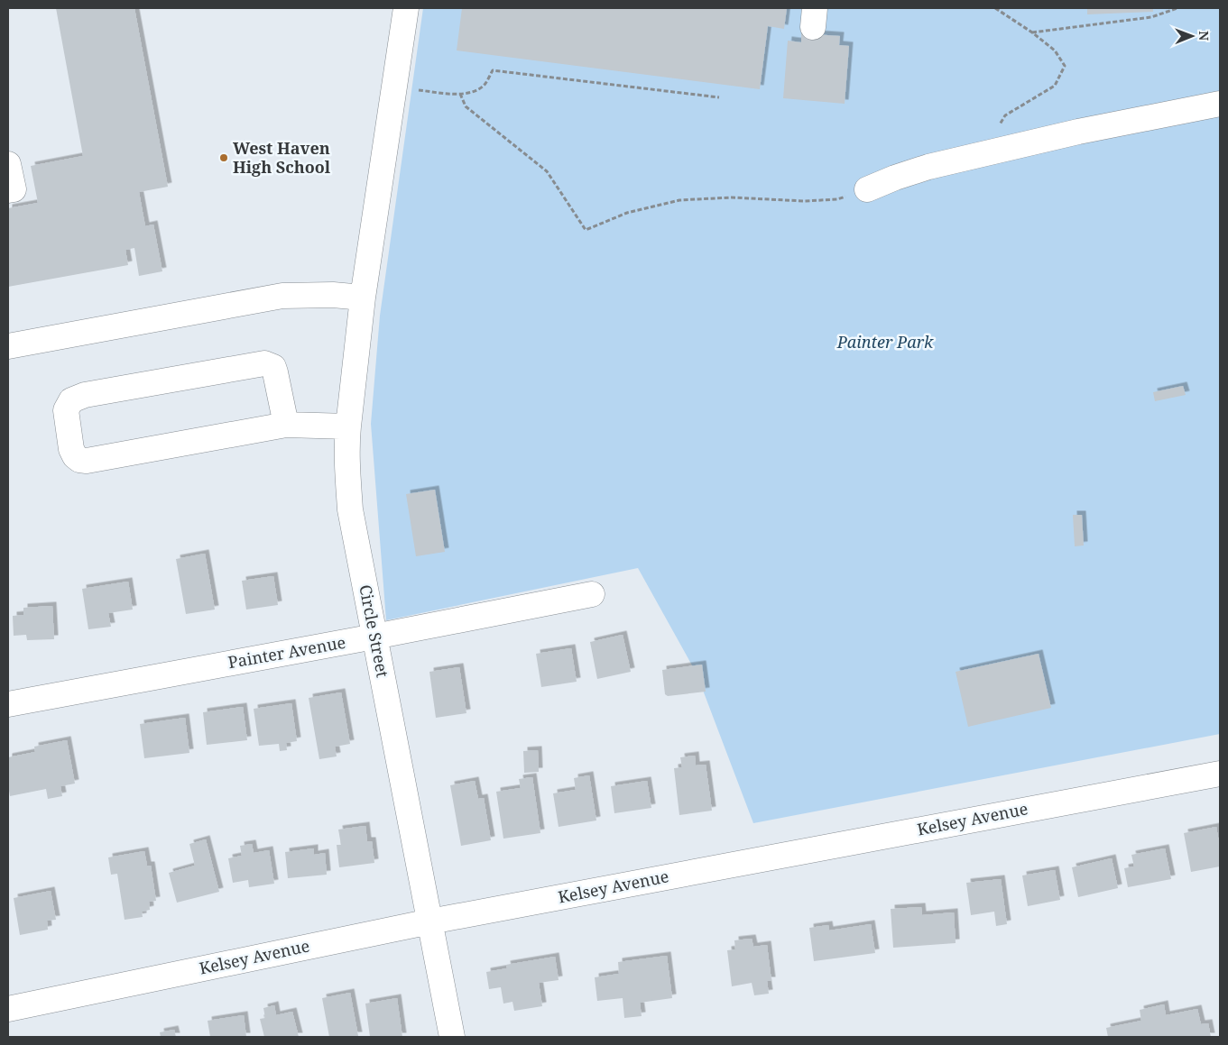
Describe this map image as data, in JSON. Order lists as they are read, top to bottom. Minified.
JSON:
{"streets":{"street":["Circle Street","Painter Avenue","Kelsey Avenue"]},"crossings":[["Circle Street","Painter Avenue"],["Circle Street","Kelsey Avenue"]],"parks":["Painter Park"],"places":["West Haven High School"],"north":"right"}
